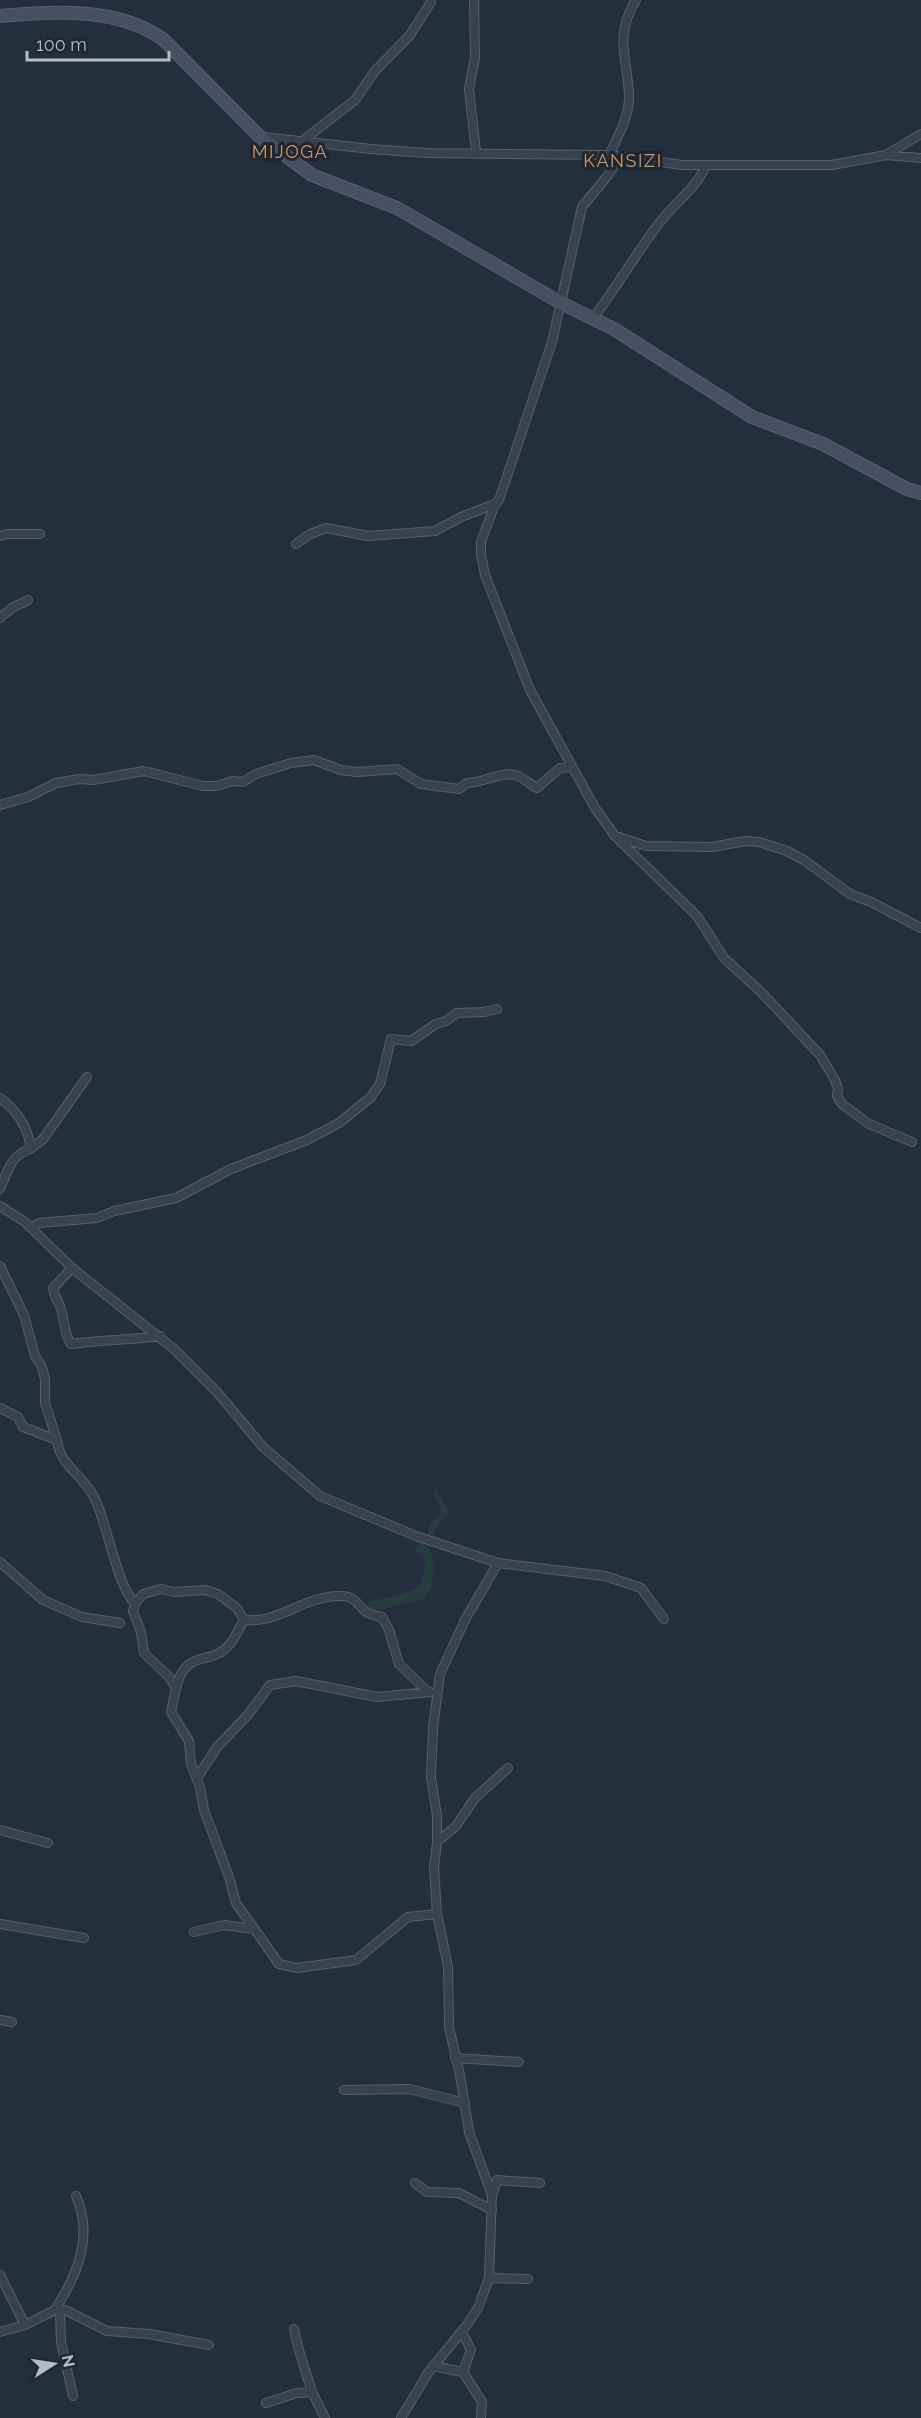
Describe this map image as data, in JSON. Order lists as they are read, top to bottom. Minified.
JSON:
{"districts":["MIJOGA","KANSIZI"],"scale_bar":"100 m","north":"right"}
